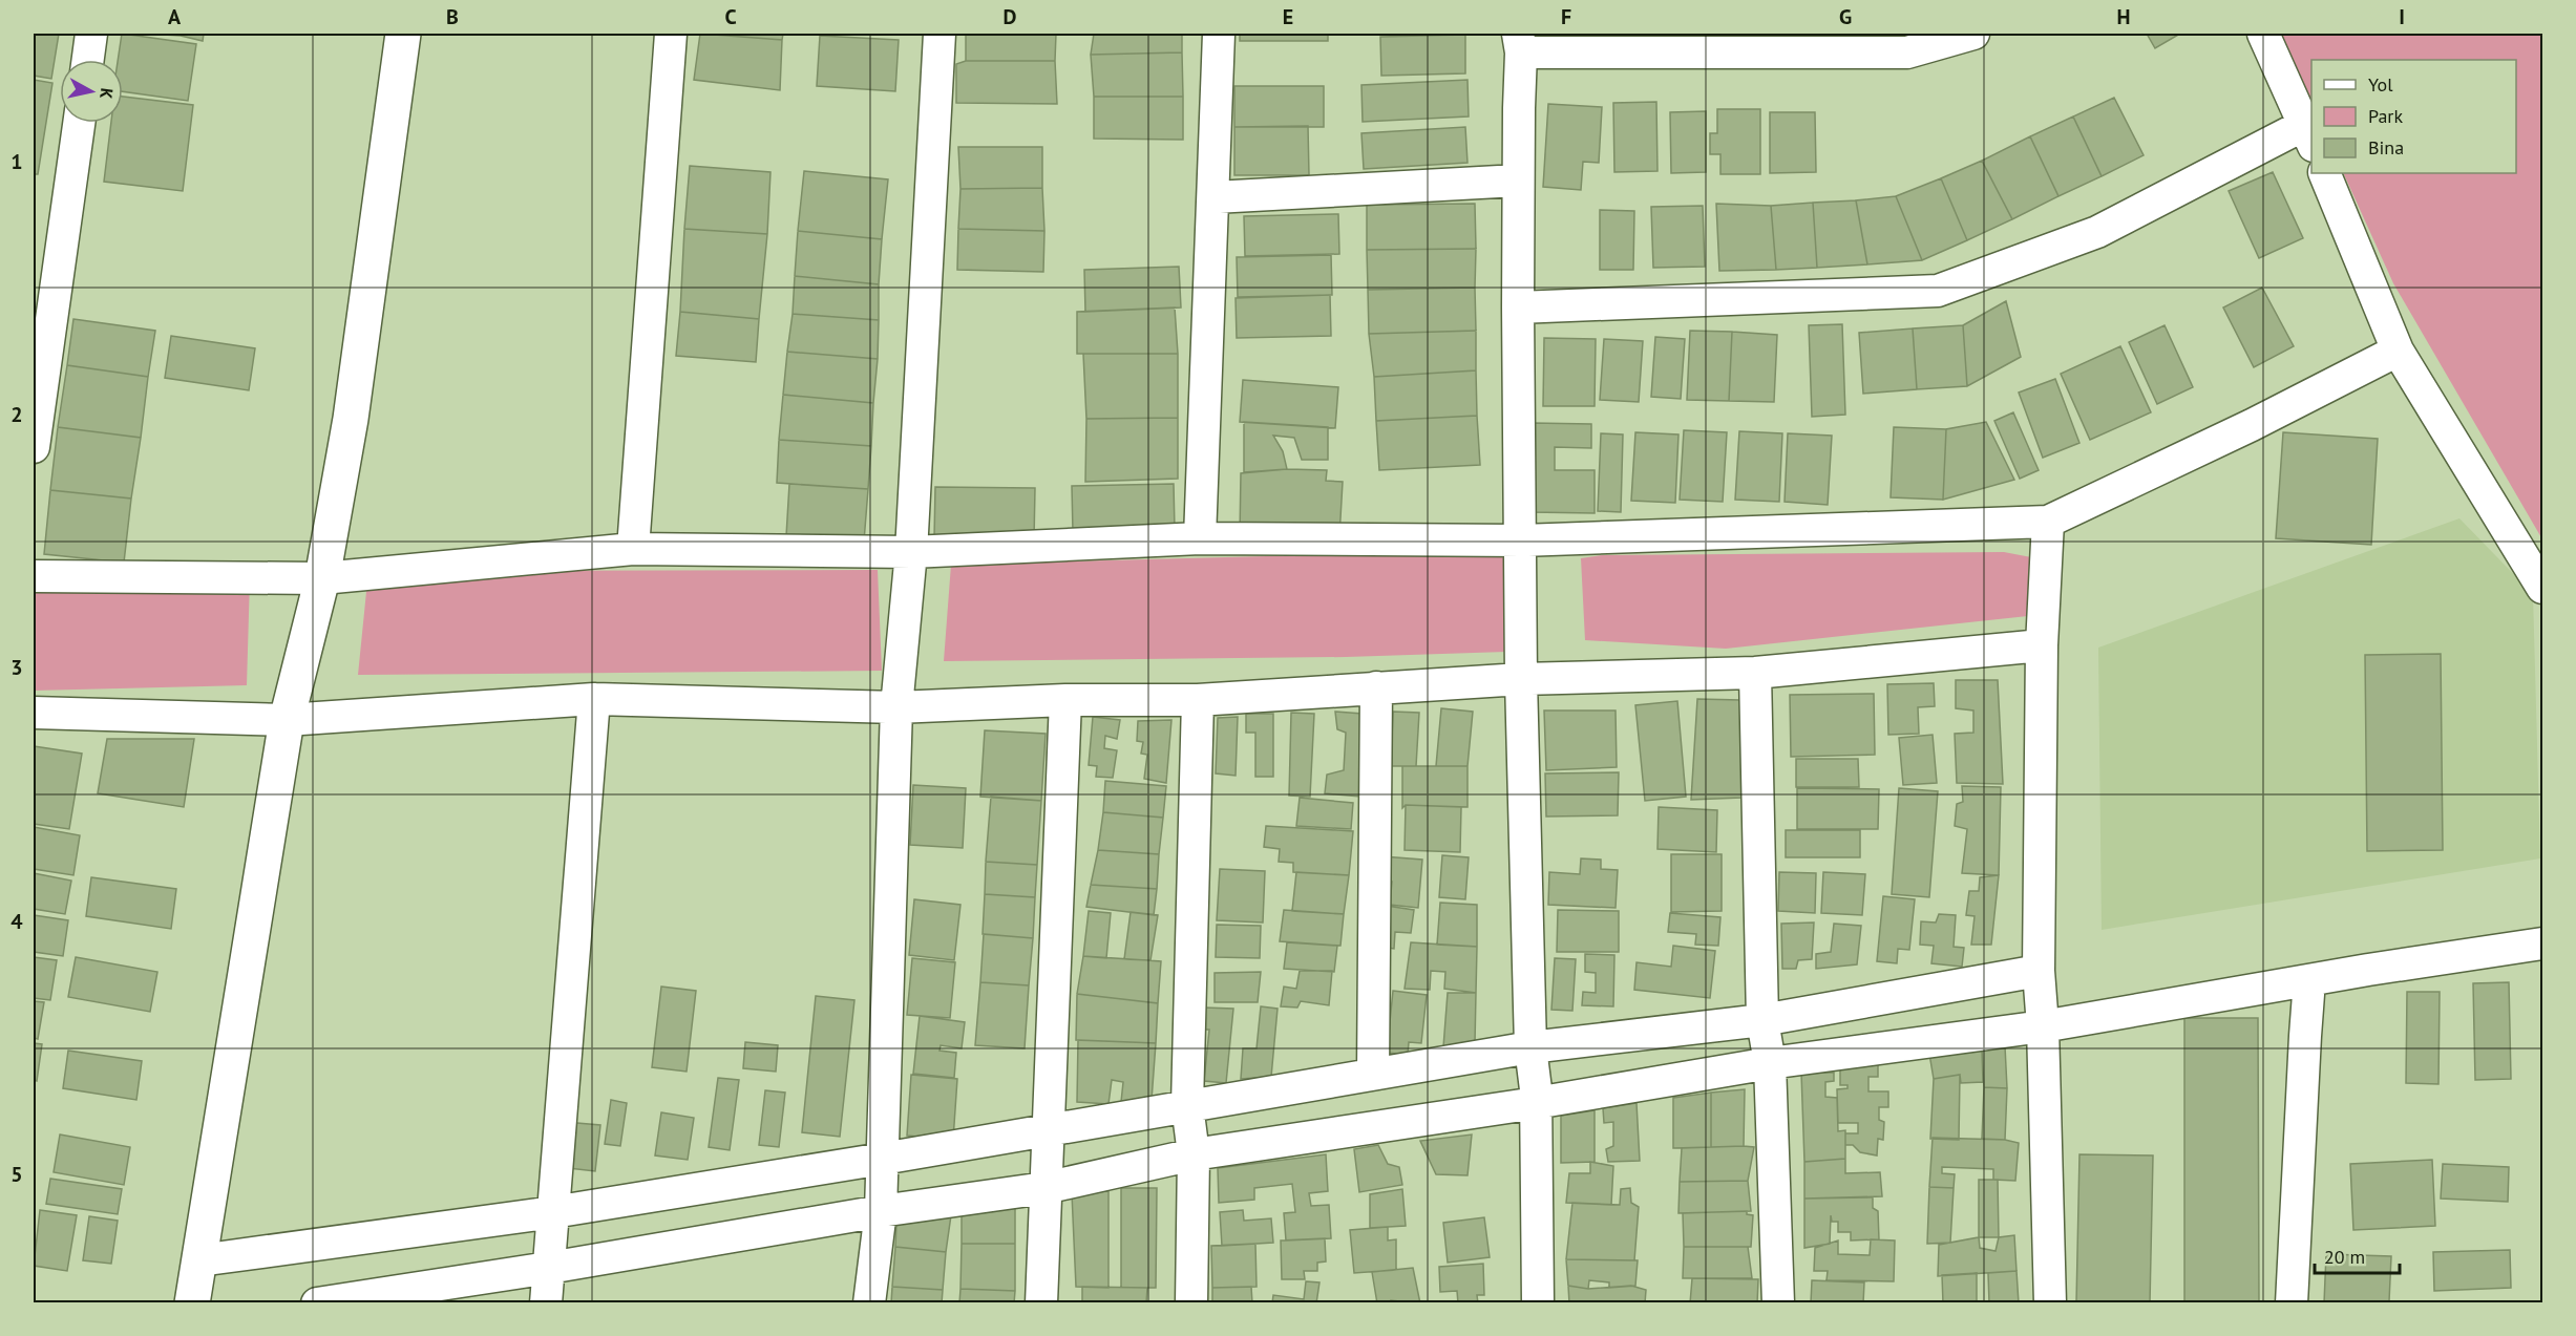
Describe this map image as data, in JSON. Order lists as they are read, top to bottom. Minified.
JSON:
{"legend":["Yol","Park","Bina"],"scale_bar":"20 m","north":"right","grid":{"columns":["A","B","C","D","E","F","G","H","I"],"rows":["1","2","3","4","5"]}}
